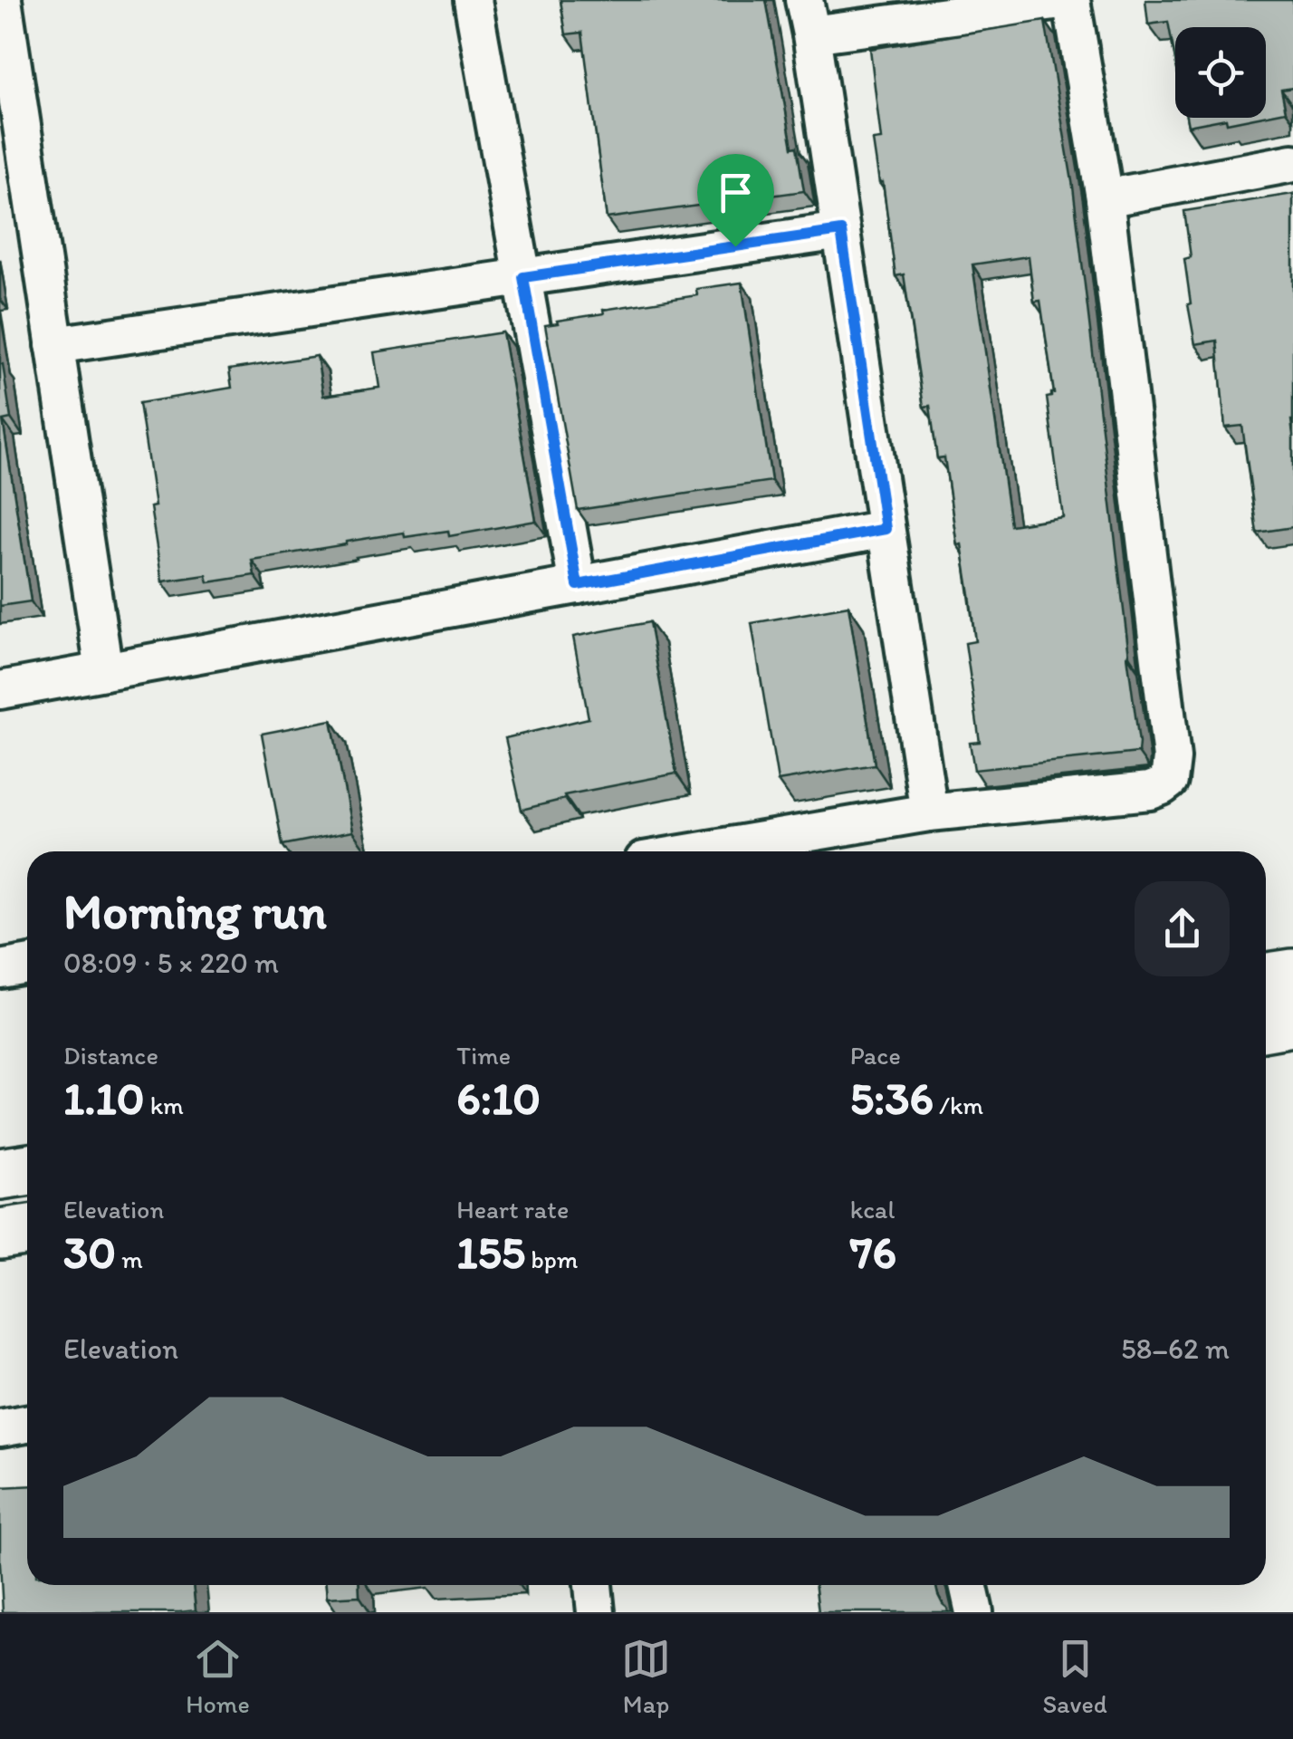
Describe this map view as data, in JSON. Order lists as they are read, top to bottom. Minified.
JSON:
{"page":{"heading":["Morning run","08:09 · 5 × 220 m"],"stats":[["Distance","1.10 km"],["Time","6:10"],["Pace","5:36 /km"],["Elevation","30 m"],["Heart rate","155 bpm"],["kcal","76"]],"chart":["Elevation","58–62 m"],"tabs":["Home","Map","Saved"]}}
